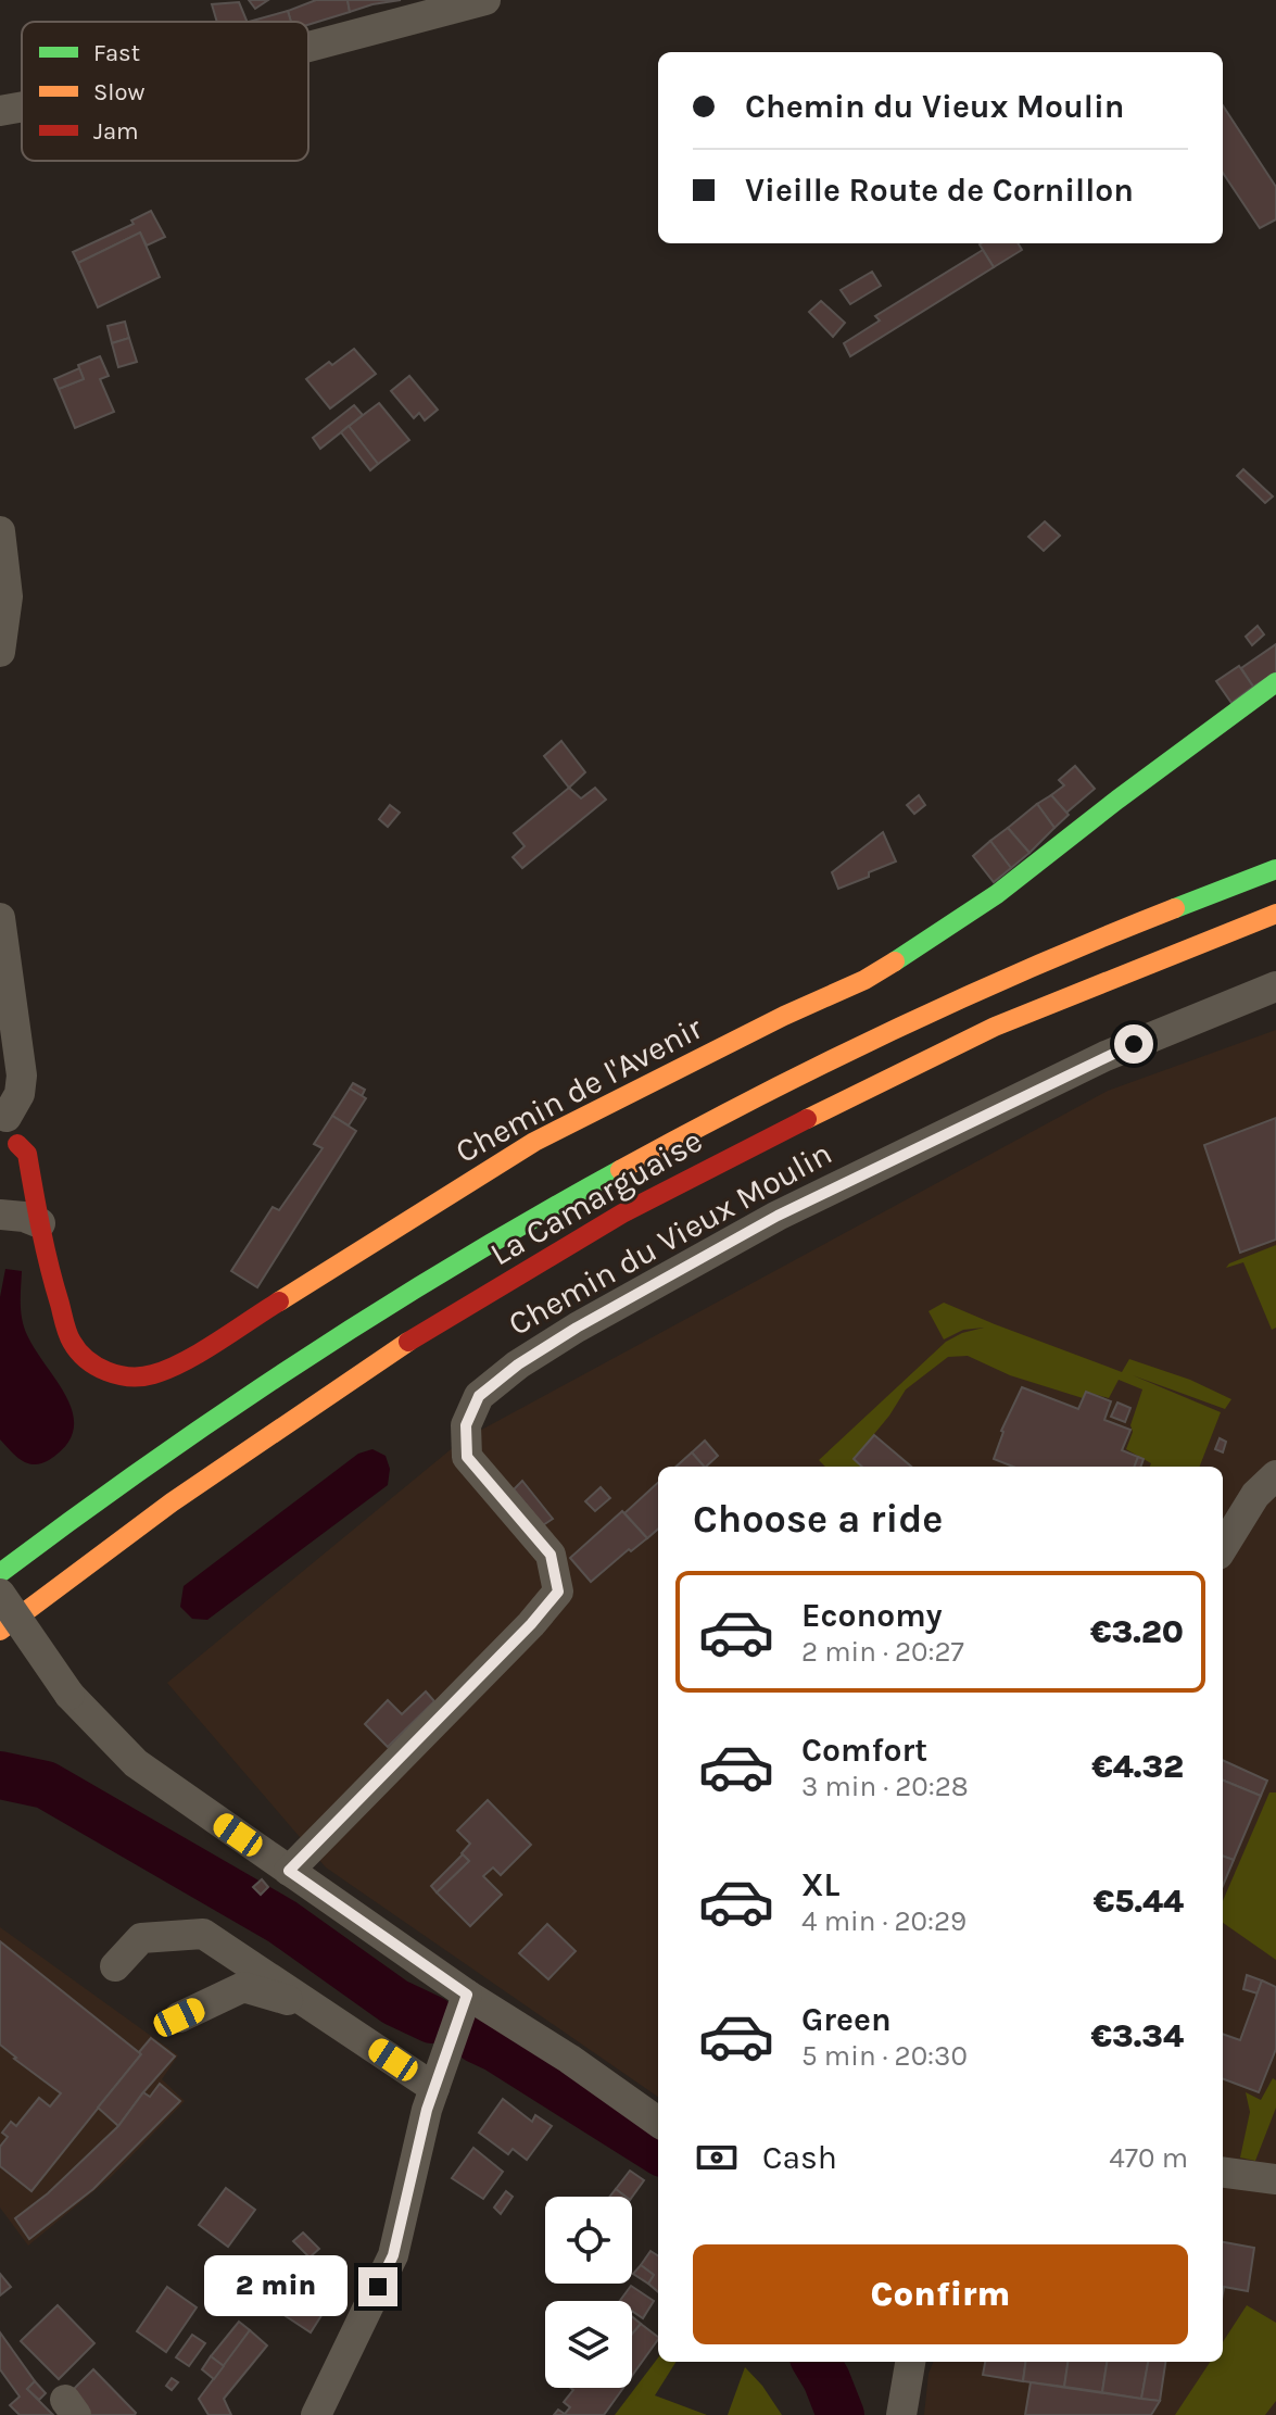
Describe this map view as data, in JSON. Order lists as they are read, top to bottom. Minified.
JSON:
{"streets":{"main road":["Chemin de l'Avenir","La Camarguaise"],"street":["Chemin du Vieux Moulin"]},"legend":["Fast","Slow","Jam"],"page":{"banner":["Chemin du Vieux Moulin","Vieille Route de Cornillon"],"heading":"Choose a ride","list":[{"name":"Economy","note":"2 min · 20:27","value":"€3.20"},{"name":"Comfort","note":"3 min · 20:28","value":"€4.32"},{"name":"XL","note":"4 min · 20:29","value":"€5.44"},{"name":"Green","note":"5 min · 20:30","value":"€3.34"}],"pay":["Cash","470 m"],"buttons":"Confirm","bubble":"2 min"}}
